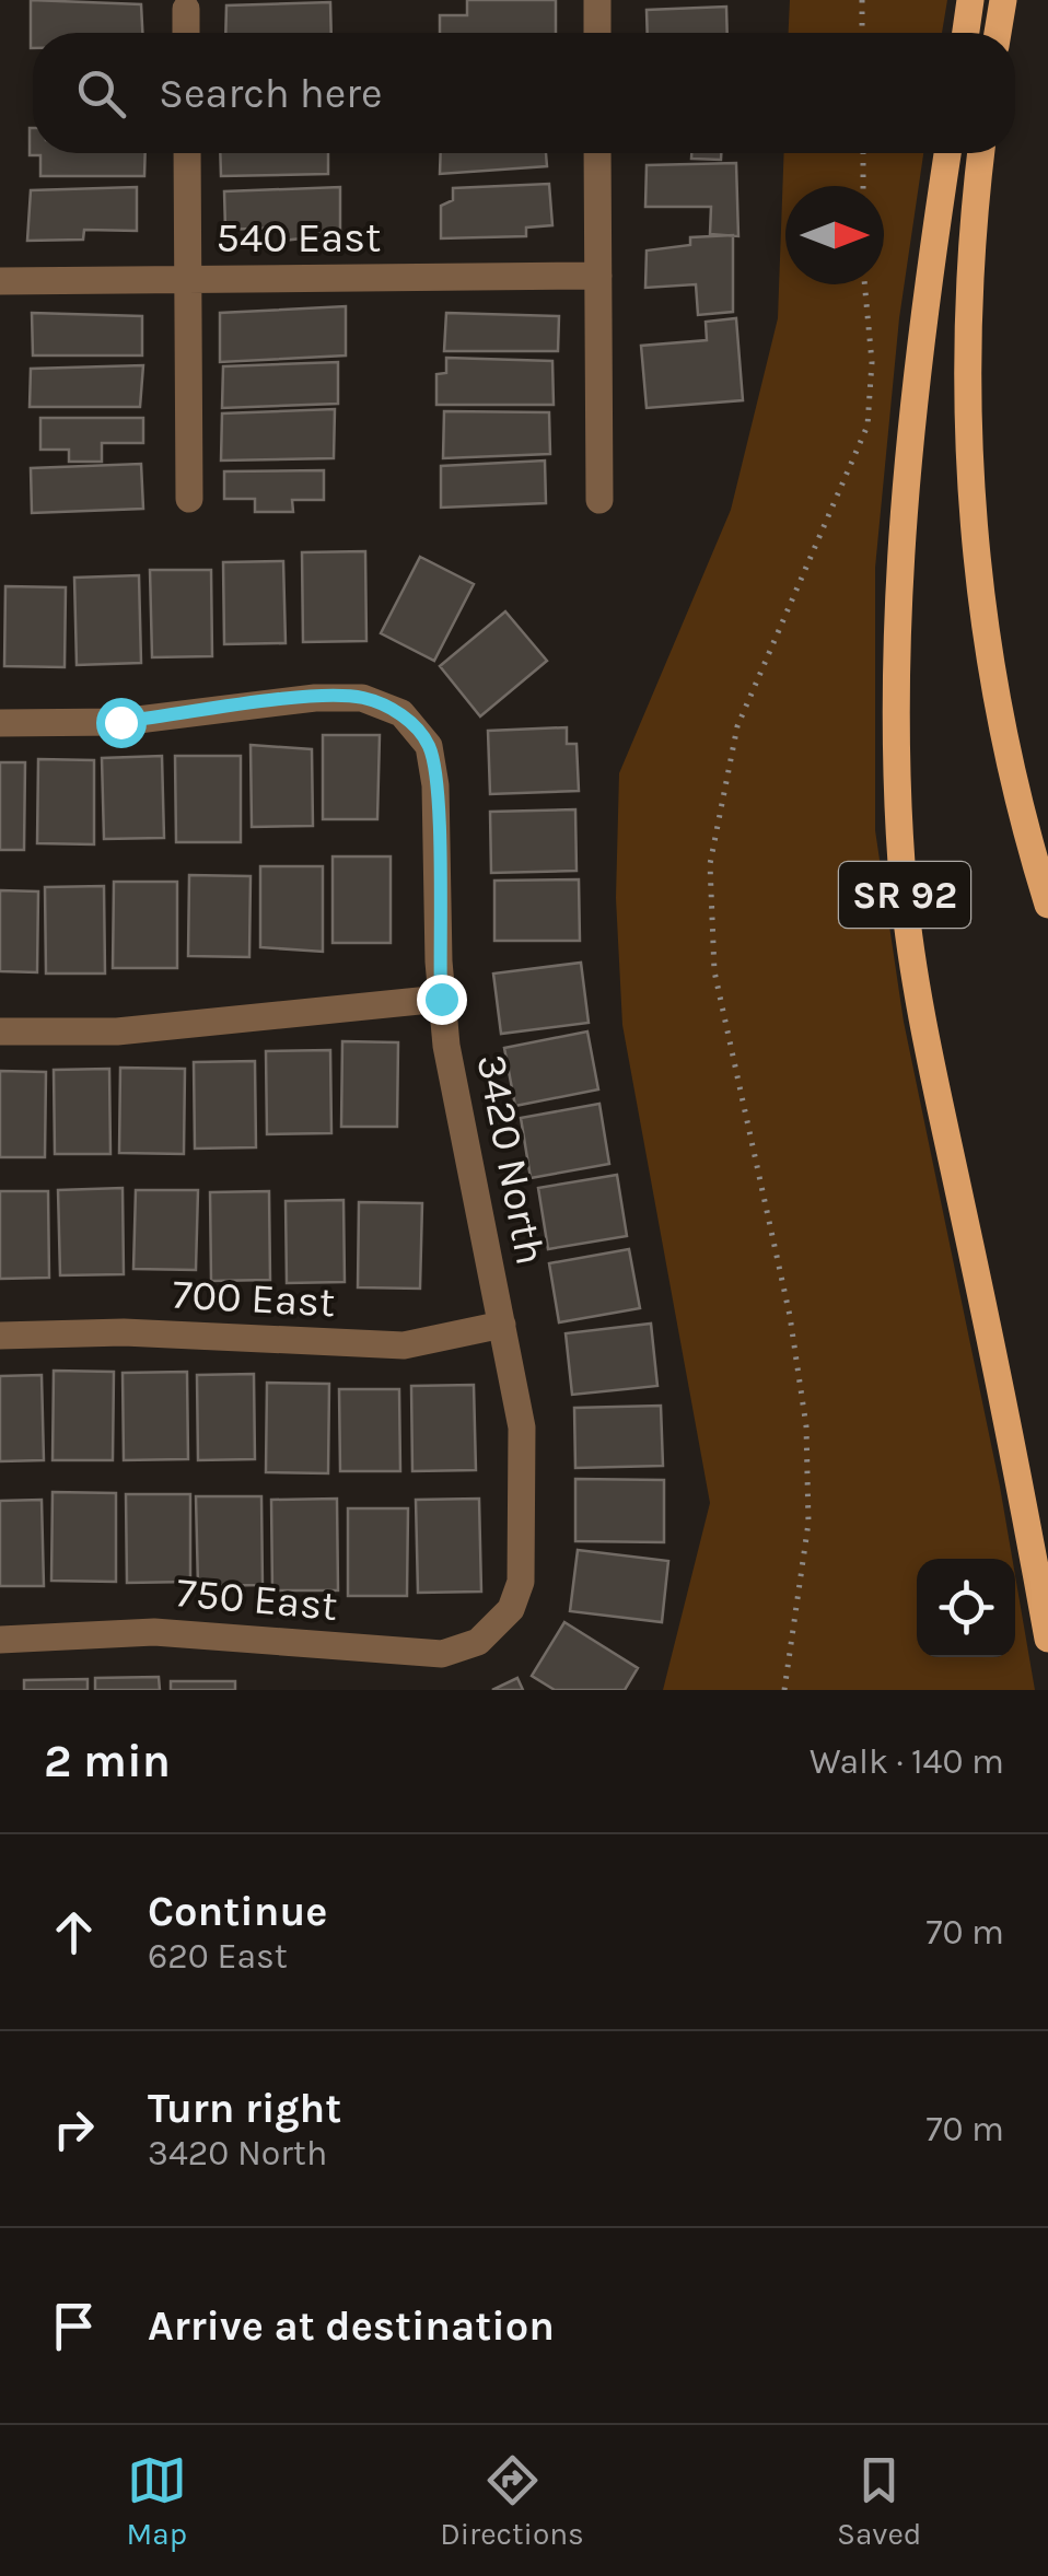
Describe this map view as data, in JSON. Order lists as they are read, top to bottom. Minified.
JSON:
{"streets":{"main road":["SR 92"],"street":["540 East","3420 North","700 East","750 East"]},"crossings":[["3420 North","700 East"],["3420 North","750 East"]],"north":"right","page":{"search":"Search here","heading":["2 min","Walk · 140 m"],"list":[["Continue","620 East","70 m"],["Turn right","3420 North","70 m"],"Arrive at destination"],"nav":["Map","Directions","Saved"]}}
